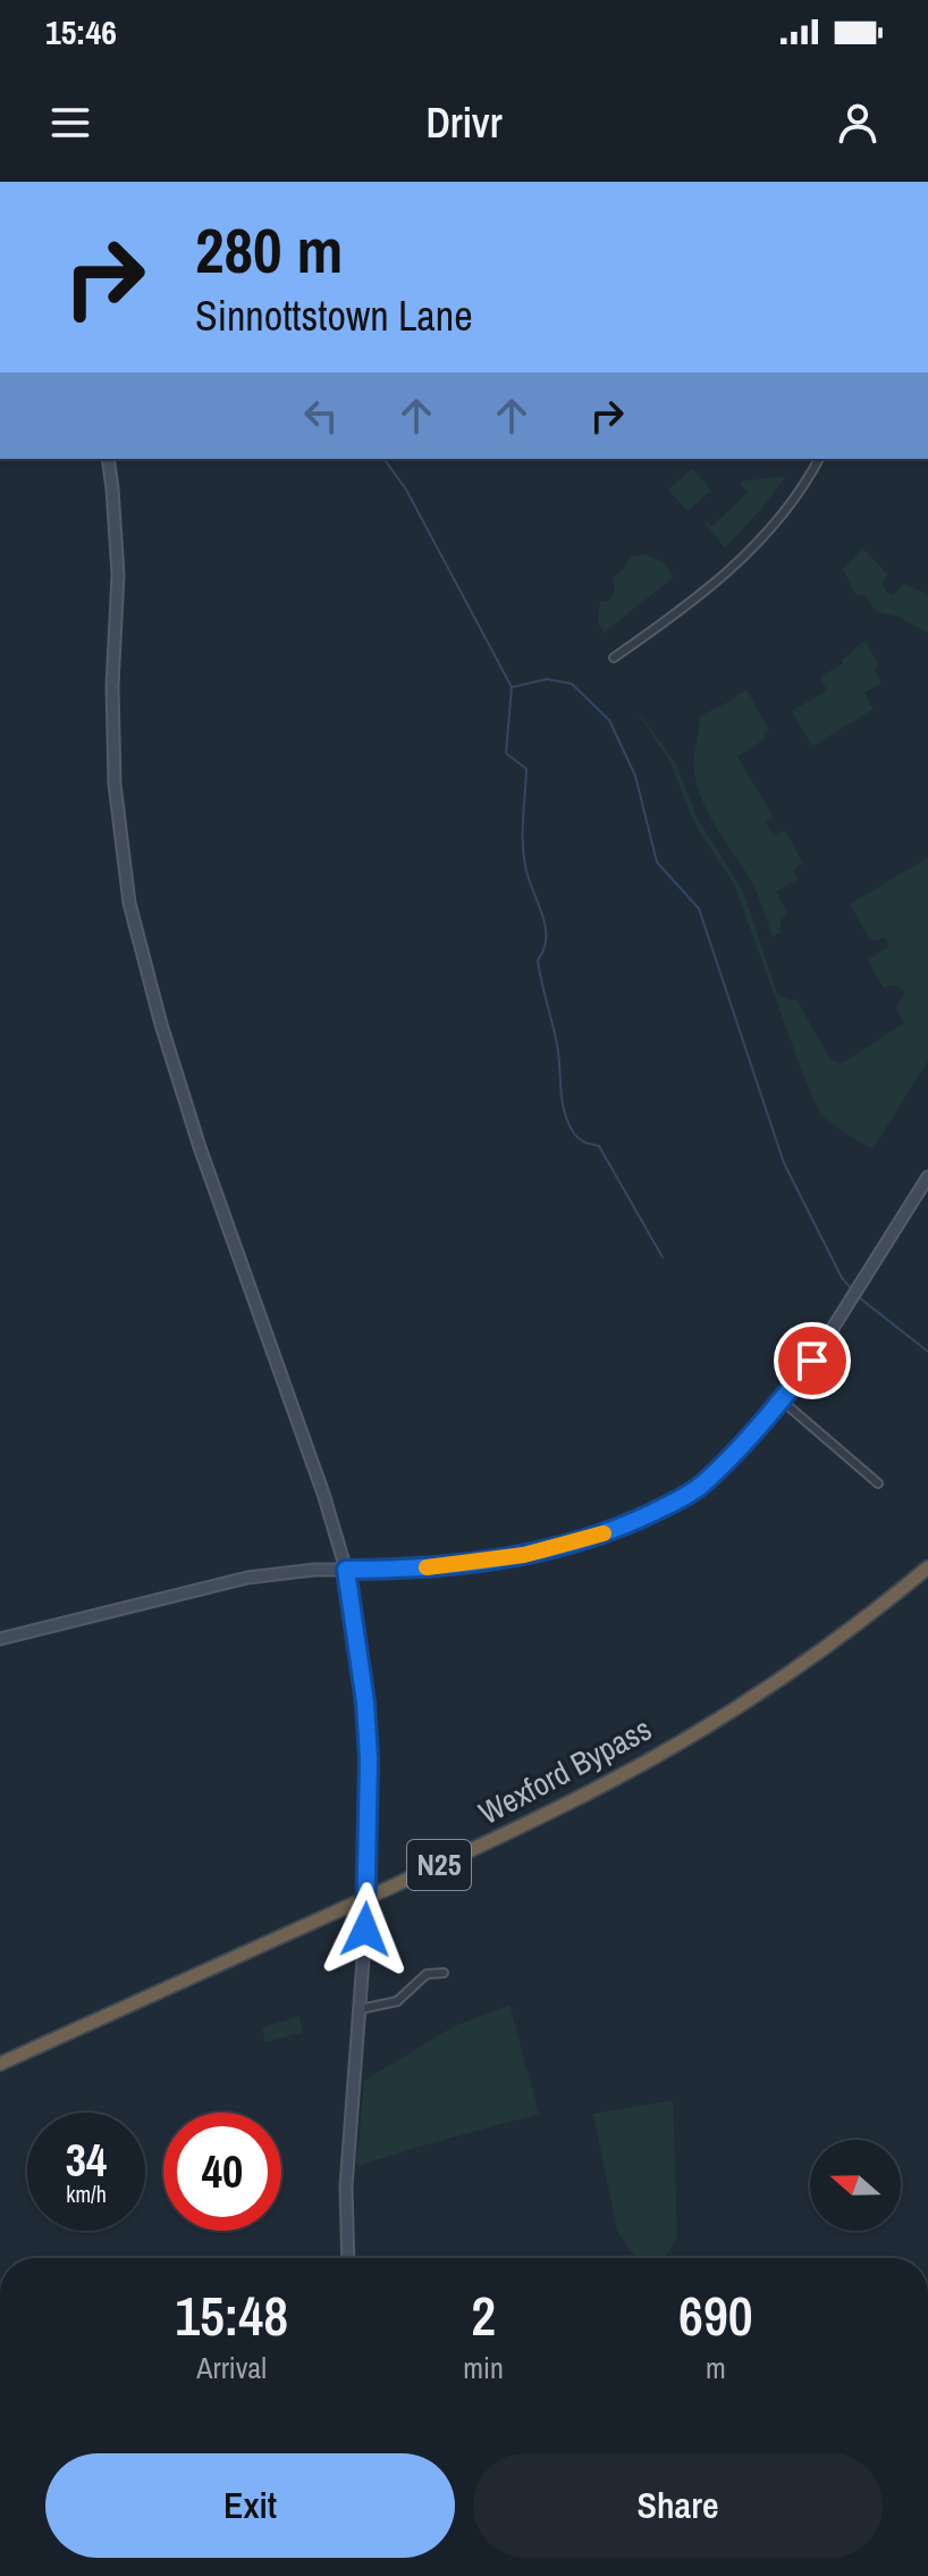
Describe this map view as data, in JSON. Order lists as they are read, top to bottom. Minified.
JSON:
{"streets":{"highway":["Wexford Bypass","N25"]},"north":"left","page":{"status":"15:46","header":"Drivr","turn":["280 m","Sinnottstown Lane"],"speed":"34 km/h","limit":"40","eta":["15:48","Arrival","2","min","690","m"],"buttons":["Exit","Share"]}}
